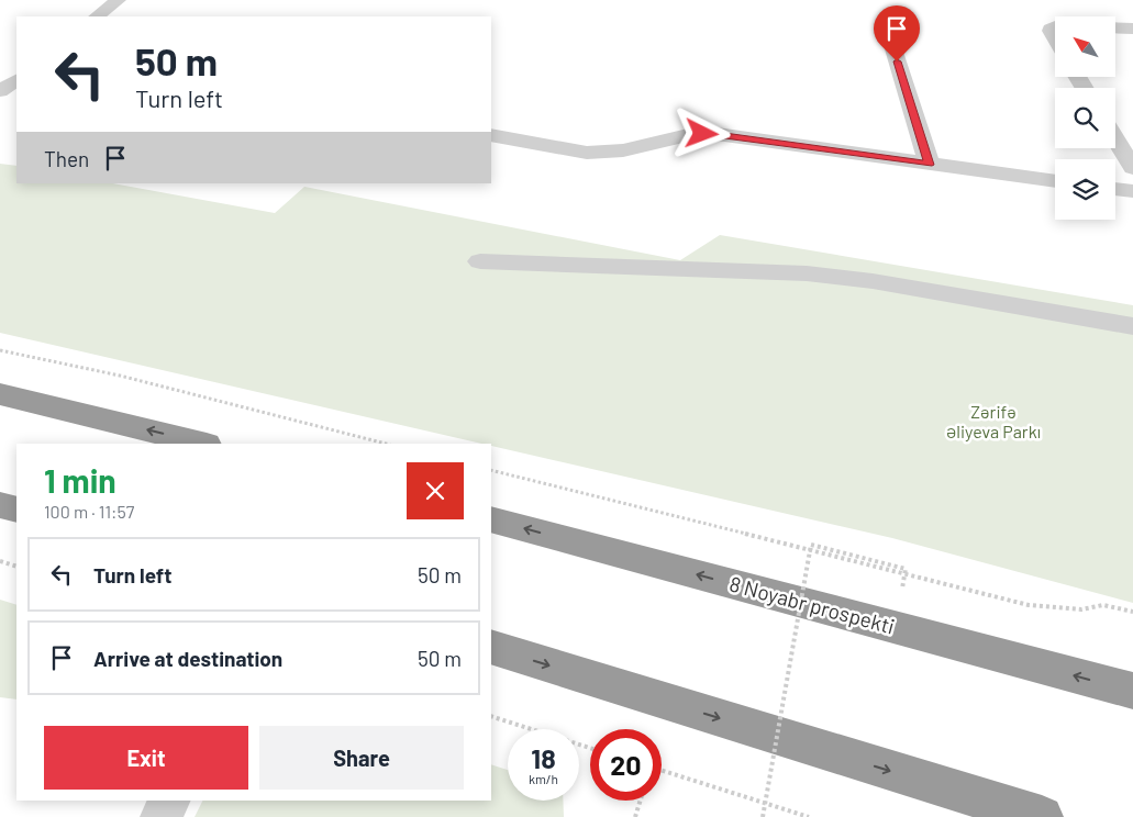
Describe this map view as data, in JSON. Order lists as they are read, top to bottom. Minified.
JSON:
{"streets":{"highway":["8 Noyabr prospekti"]},"parks":["Zərifə Əliyeva Parkı"],"north":"top left","page":{"turn":["50 m","Turn left"],"then":"Then","heading":["1 min","100 m · 11:57"],"list":[{"name":"Turn left","value":"50 m"},{"name":"Arrive at destination","value":"50 m"}],"buttons":["Exit","Share"],"speed":"18 km/h","limit":"20"}}
